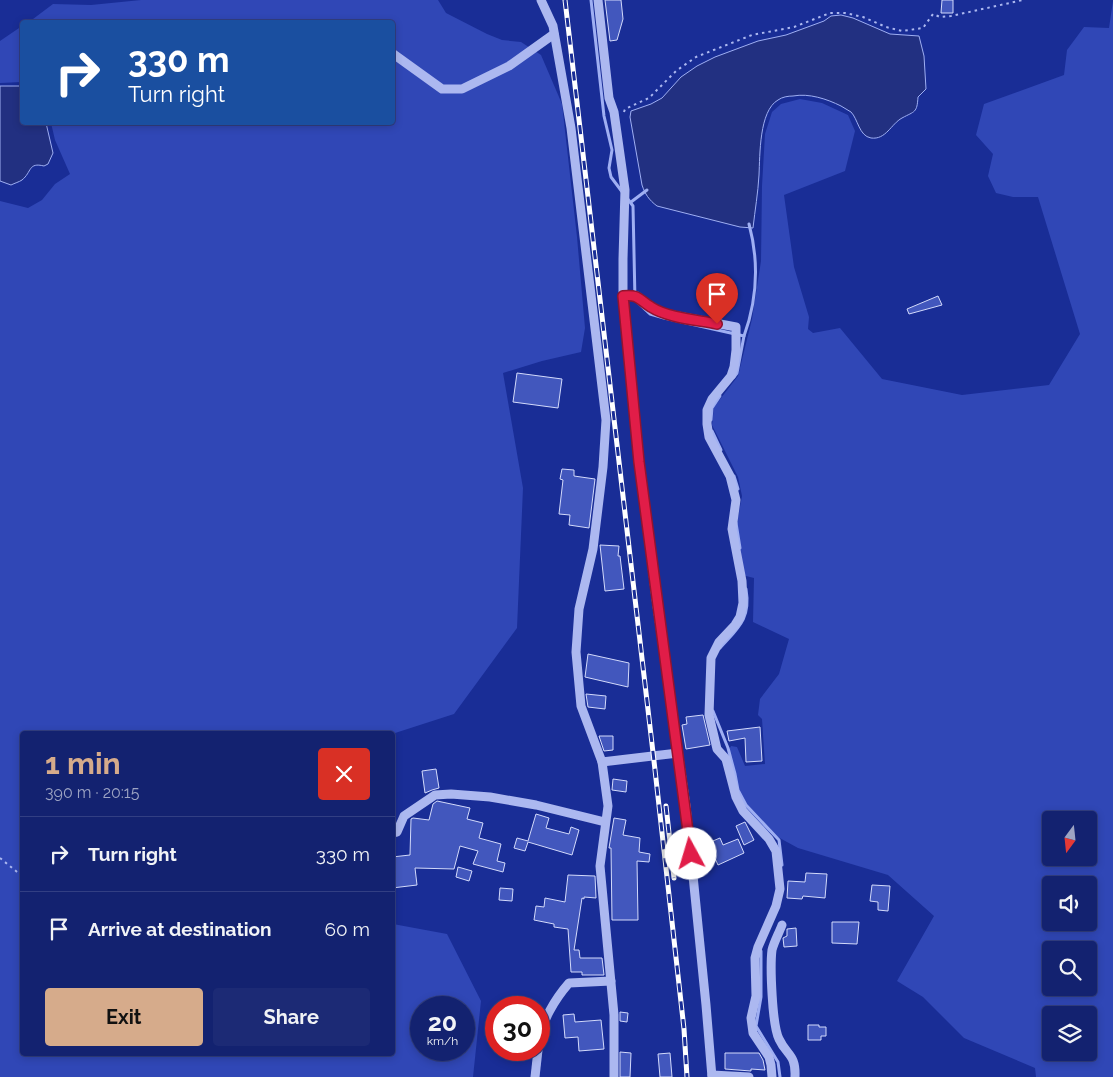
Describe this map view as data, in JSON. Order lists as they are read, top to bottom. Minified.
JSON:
{"north":"bottom","page":{"turn":["330 m","Turn right"],"heading":["1 min","390 m · 20:15"],"list":[{"name":"Turn right","value":"330 m"},{"name":"Arrive at destination","value":"60 m"}],"buttons":["Exit","Share"],"speed":"20 km/h","limit":"30"}}
